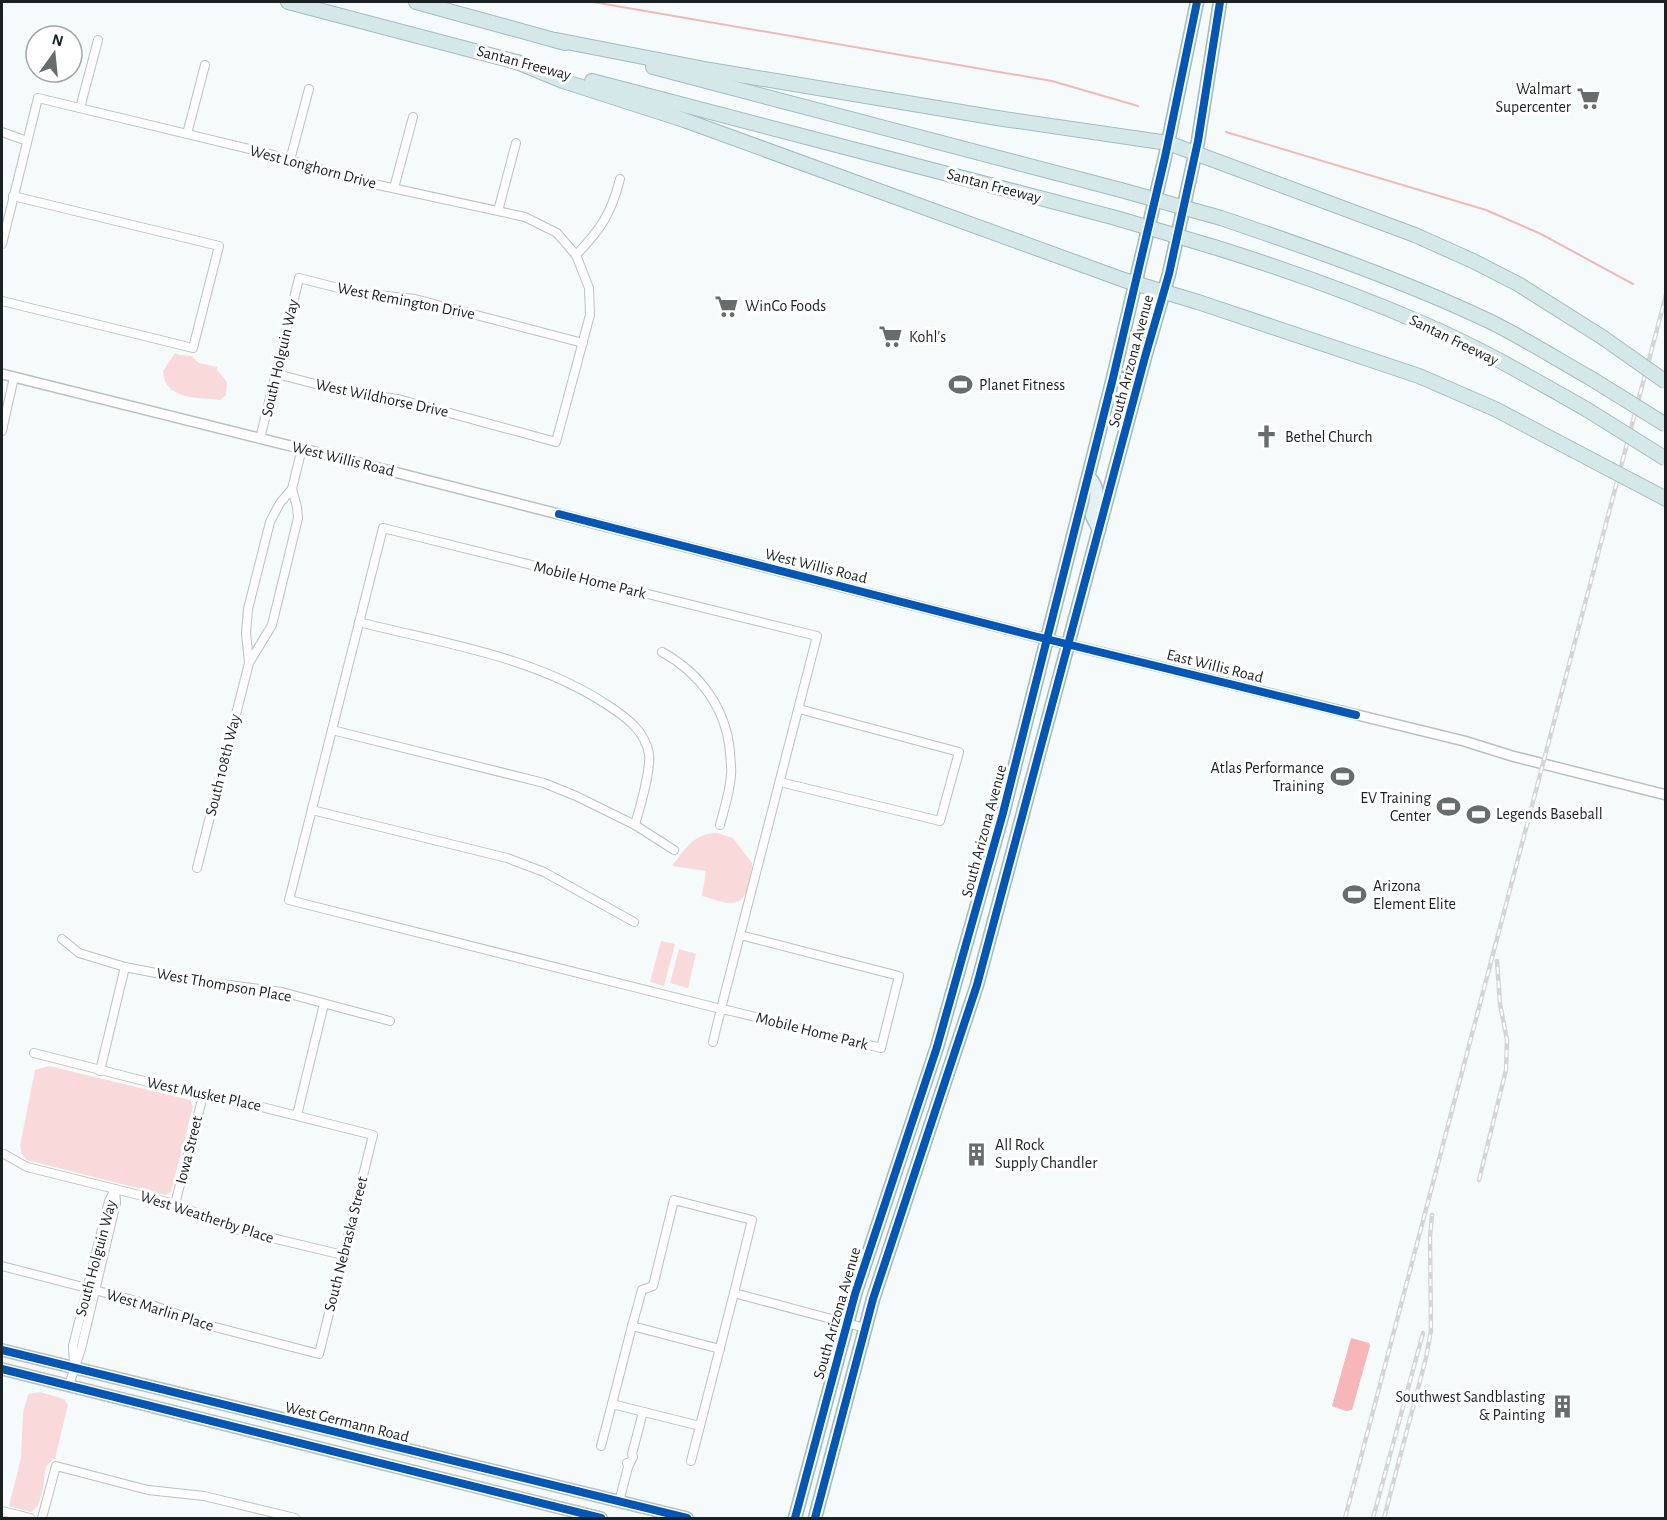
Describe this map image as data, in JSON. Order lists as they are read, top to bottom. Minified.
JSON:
{"streets":{"highway":["Santan Freeway"],"main road":["South Arizona Avenue","West Germann Road"],"street":["West Longhorn Drive","West Remington Drive","South Holguin Way","West Wildhorse Drive","West Willis Road","Mobile Home Park","East Willis Road","South 108th Way","West Thompson Place","West Musket Place","Iowa Street","West Weatherby Place","South Nebraska Street","West Marlin Place"]},"crossings":[["West Longhorn Drive","West Remington Drive"],["West Longhorn Drive","West Wildhorse Drive"],["West Remington Drive","South Holguin Way"],["South Holguin Way","West Wildhorse Drive"],["South Holguin Way","West Willis Road"],["South Holguin Way","West Weatherby Place"],["South Holguin Way","West Marlin Place"],["South Holguin Way","West Germann Road"],["South Arizona Avenue","West Willis Road"],["South Arizona Avenue","East Willis Road"],["West Willis Road","East Willis Road"],["West Willis Road","South 108th Way"],["West Musket Place","Iowa Street"],["West Musket Place","South Nebraska Street"],["Iowa Street","West Weatherby Place"],["West Weatherby Place","South Nebraska Street"],["South Nebraska Street","West Marlin Place"]],"places":{"supermarket":["Walmart Supercenter","WinCo Foods","Kohl's"],"sports":["Planet Fitness","Atlas Performance Training","EV Training Center","Legends Baseball","Arizona Element Elite"],"church":["Bethel Church"],"building":["All Rock Supply Chandler","Southwest Sandblasting & Painting"]},"north":"top"}
